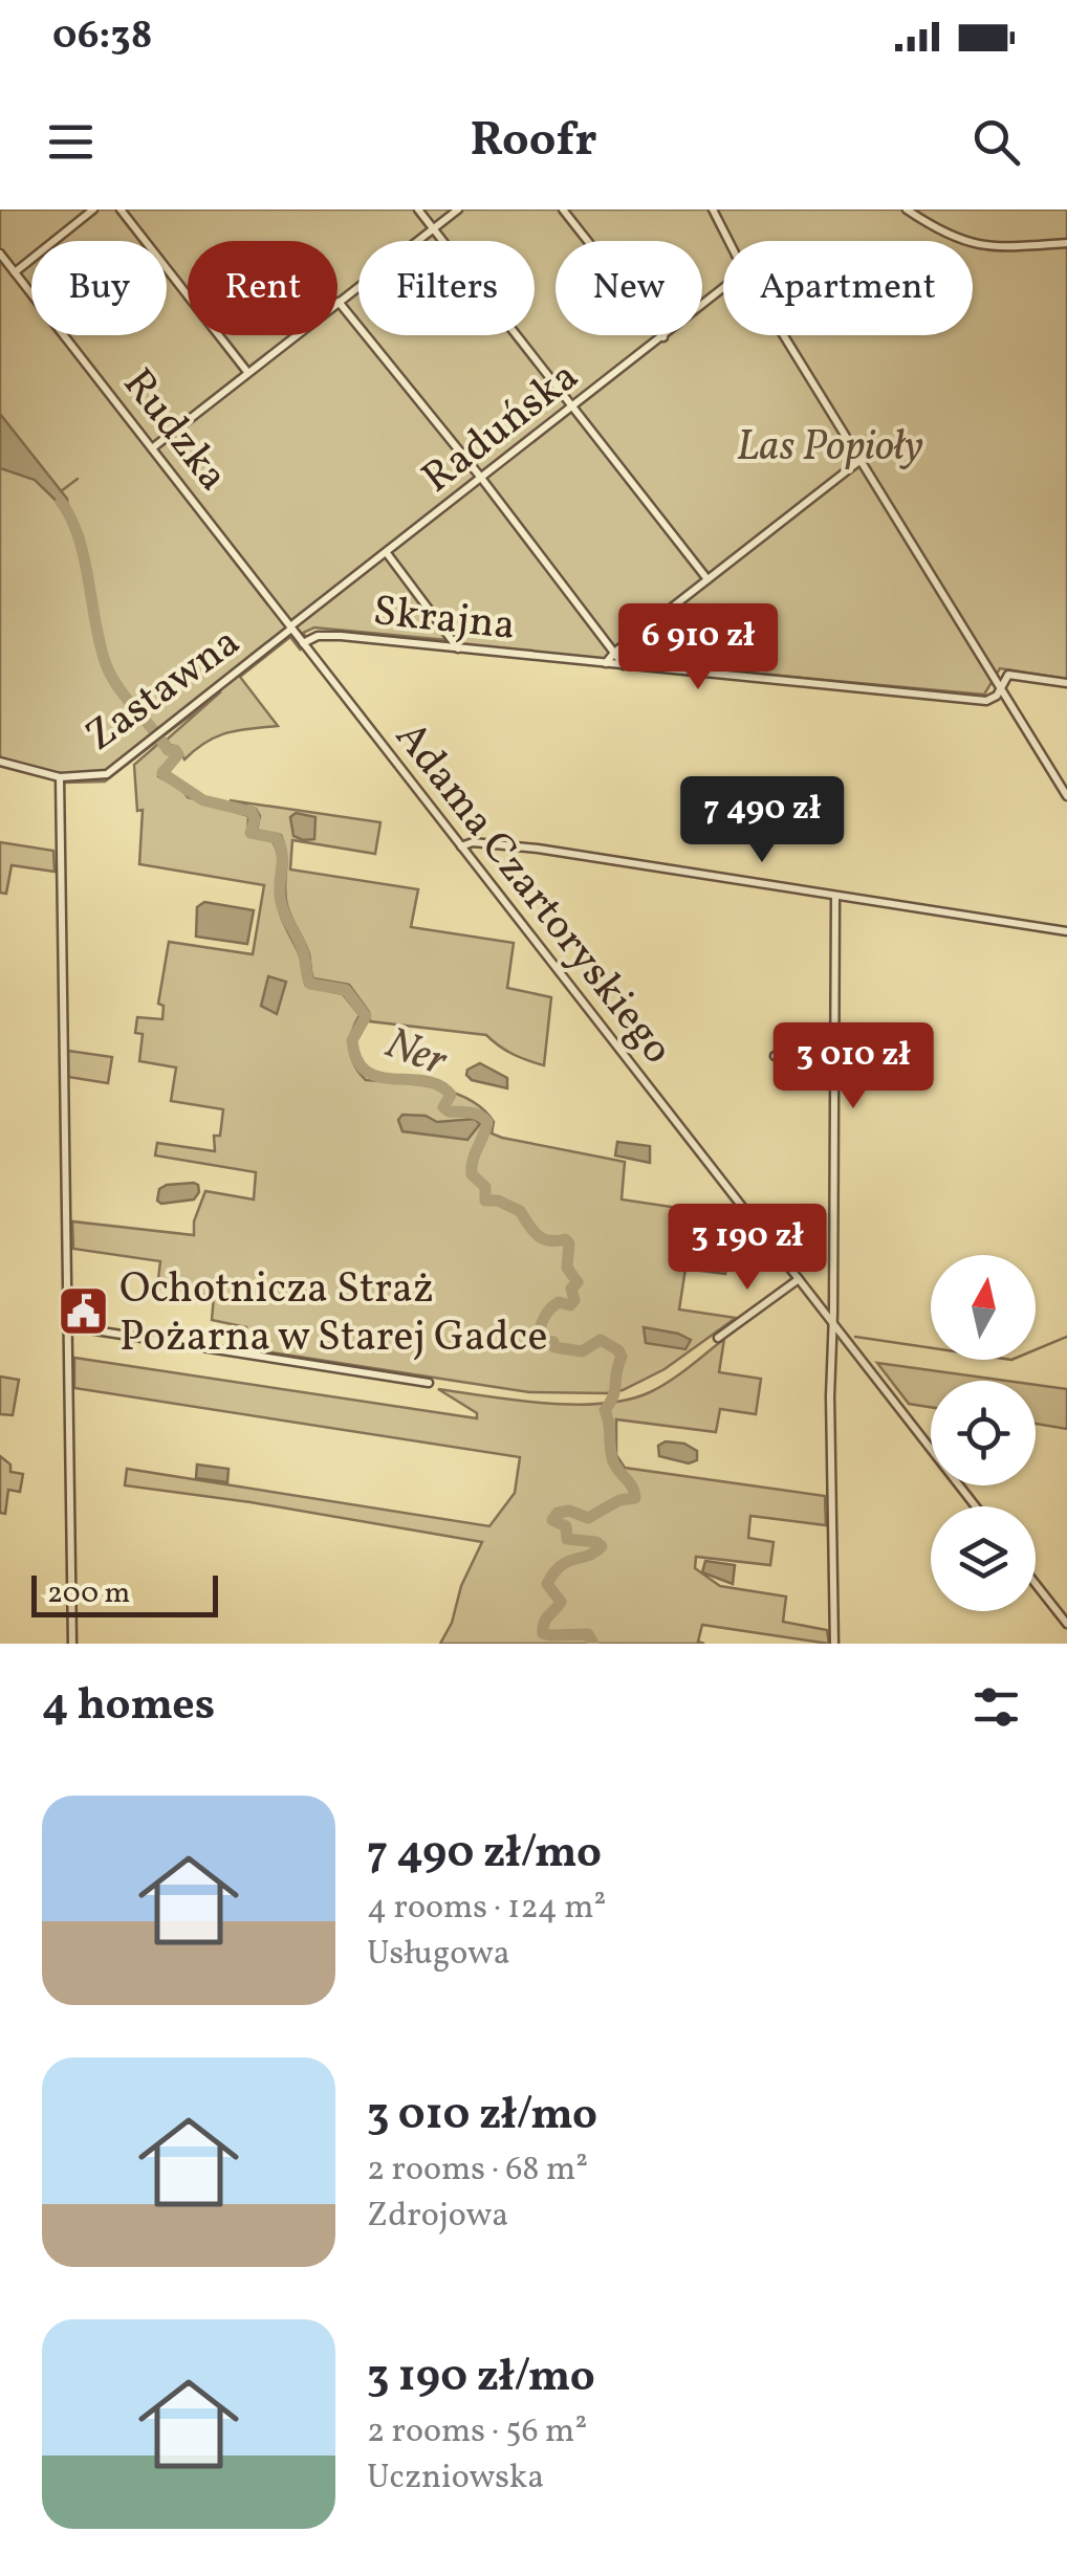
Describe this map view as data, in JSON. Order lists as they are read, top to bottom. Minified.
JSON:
{"streets":{"street":["Raduńska","Rudzka","Skrajna","Zastawna","Adama Czartoryskiego"]},"crossings":[["Raduńska","Rudzka"],["Raduńska","Zastawna"],["Rudzka","Skrajna"],["Rudzka","Zastawna"],["Rudzka","Adama Czartoryskiego"],["Skrajna","Adama Czartoryskiego"]],"water":["Ner"],"parks":["Las Popioły"],"places":{"public building":["Ochotnicza Straż Pożarna w Starej Gadce"]},"scale_bar":"200 m","north":"top","page":{"status":"06:38","header":"Roofr","chip":["Buy","Rent","Filters","New","Apartment"],"price":["6 910 zł","7 490 zł","3 010 zł","3 190 zł"],"scale":"200 m","heading":"4 homes","list":[{"name":"7 490 zł/mo","note":"4 rooms · 124 m² · Usługowa"},{"name":"3 010 zł/mo","note":"2 rooms · 68 m² · Zdrojowa"},{"name":"3 190 zł/mo","note":"2 rooms · 56 m² · Uczniowska"}]}}
